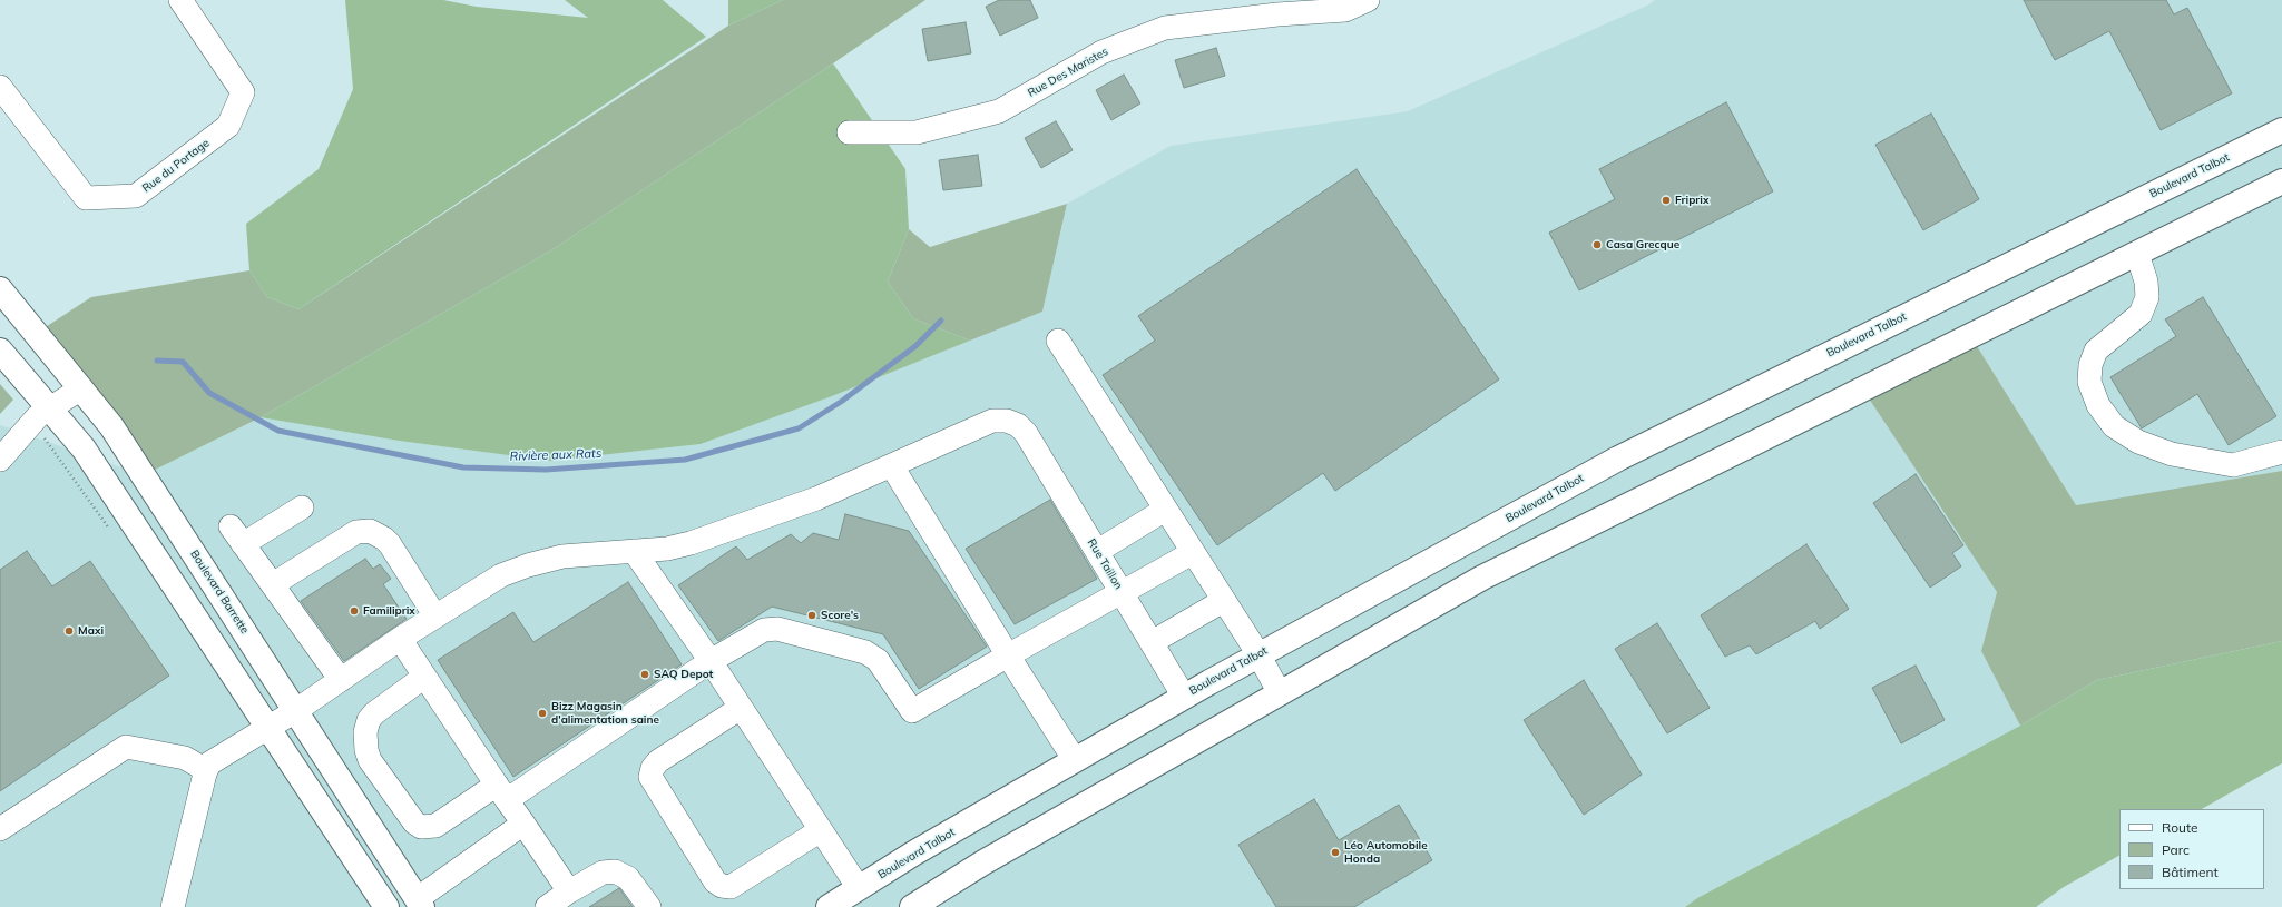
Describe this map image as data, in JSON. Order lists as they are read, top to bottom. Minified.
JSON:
{"streets":{"main road":["Boulevard Talbot","Boulevard Barrette"],"street":["Rue Des Maristes","Rue du Portage","Rue Taillon"]},"crossings":[["Boulevard Talbot","Rue Taillon"]],"water":["Rivière aux Rats"],"places":["Friprix","Casa Grecque","Familiprix","Score's","Maxi","SAQ Depot","Bizz Magasin d'alimentation saine","Léo Automobile Honda"],"legend":["Route","Parc","Bâtiment"]}
